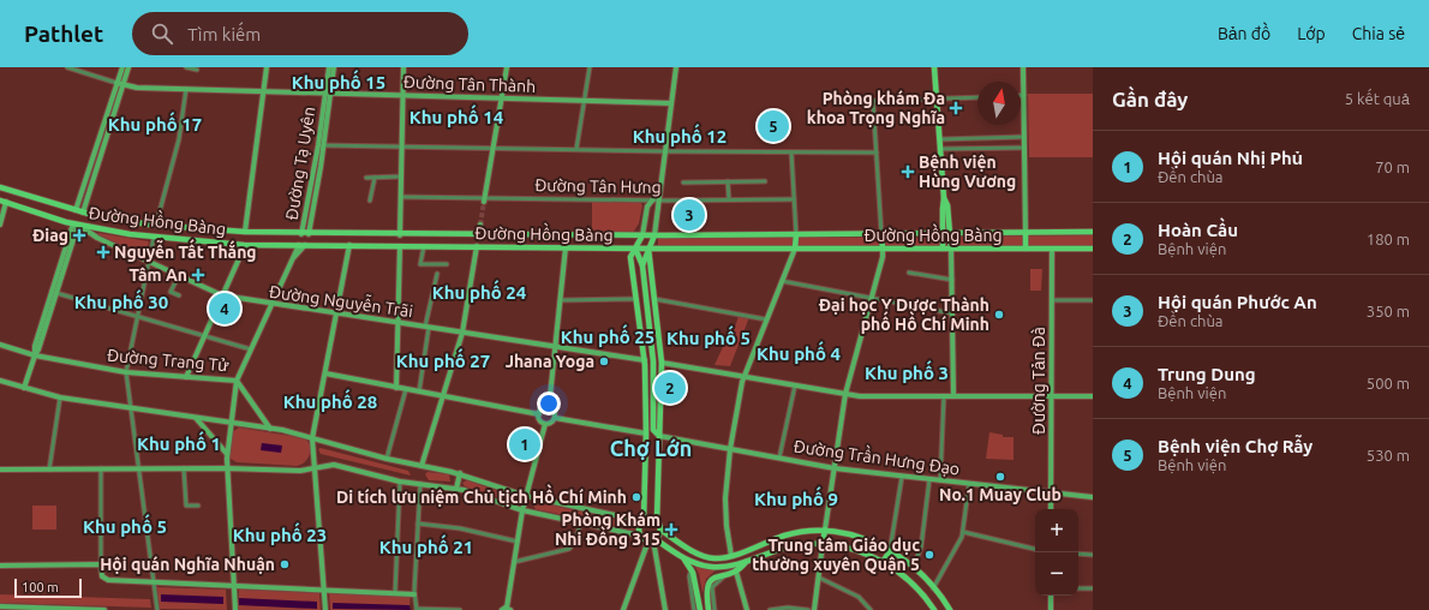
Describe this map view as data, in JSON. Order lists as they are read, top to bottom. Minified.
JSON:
{"streets":{"main road":["Đường Hồng Bàng"],"street":["Đường Tân Thành","Đường Tạ Uyên","Đường Tân Hưng","Đường Nguyễn Trãi","Đường Trang Tử","Đường Tản Đà","Đường Trần Hưng Đạo"]},"crossings":[["Đường Tân Thành","Đường Tạ Uyên"],["Đường Tạ Uyên","Đường Hồng Bàng"],["Đường Hồng Bàng","Đường Nguyễn Trãi"],["Đường Hồng Bàng","Đường Tản Đà"],["Đường Tản Đà","Đường Trần Hưng Đạo"]],"districts":["Khu phố 15","Khu phố 14","Khu phố 17","Khu phố 12","Khu phố 24","Khu phố 30","Khu phố 25","Khu phố 5","Khu phố 4","Khu phố 27","Khu phố 3","Khu phố 28","Khu phố 1","Chợ Lớn","Khu phố 9","Khu phố 5","Khu phố 23","Khu phố 21"],"places":{"health":["Phòng khám Đa khoa Trọng Nghĩa","Bệnh viện Hùng Vương","Điag","Nguyễn Tất Thắng","Tâm An","Phòng Khám Nhi Đồng 315"],"other":["Đại học Y Dược Thành phố Hồ Chí Minh","Jhana Yoga","No.1 Muay Club","Di tích lưu niệm Chủ tịch Hồ Chí Minh","Trung tâm Giáo dục thường xuyên Quận 5","Hội quán Nghĩa Nhuận"]},"scale_bar":"100 m","north":"top","page":{"header":"Pathlet","search":"Tìm kiếm","nav":["Bản đồ","Lớp","Chia sẻ"],"heading":["Gần đây","5 kết quả"],"pins":["5","3","4","2","1"],"list":[{"mark":"1","name":"Hội quán Nhị Phủ","note":"Đền chùa","value":"70 m"},{"mark":"2","name":"Hoàn Cầu","note":"Bệnh viện","value":"180 m"},{"mark":"3","name":"Hội quán Phước An","note":"Đền chùa","value":"350 m"},{"mark":"4","name":"Trung Dung","note":"Bệnh viện","value":"500 m"},{"mark":"5","name":"Bệnh viện Chợ Rẫy","note":"Bệnh viện","value":"530 m"}],"map_buttons":["+","−"],"scale":"100 m"}}
